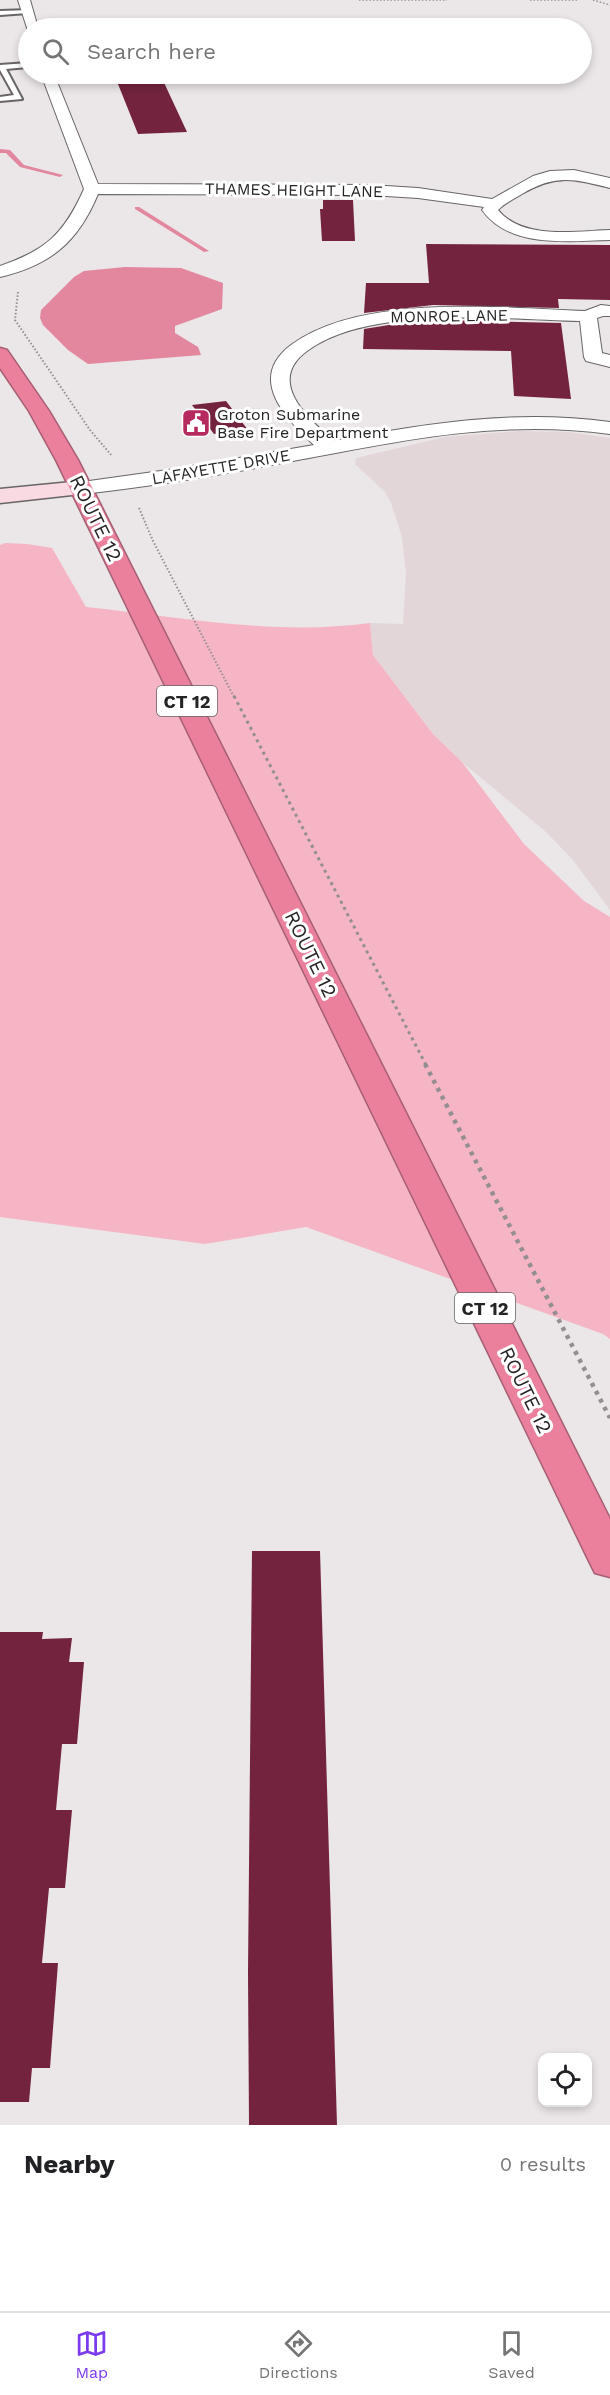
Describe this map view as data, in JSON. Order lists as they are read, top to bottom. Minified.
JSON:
{"streets":{"highway":["ROUTE 12","CT 12"],"street":["THAMES HEIGHT LANE","MONROE LANE","LAFAYETTE DRIVE"]},"crossings":[["MONROE LANE","LAFAYETTE DRIVE"],["LAFAYETTE DRIVE","ROUTE 12"]],"places":{"public building":["Groton Submarine Base Fire Department"]},"page":{"search":"Search here","heading":["Nearby","0 results"],"nav":["Map","Directions","Saved"]}}
